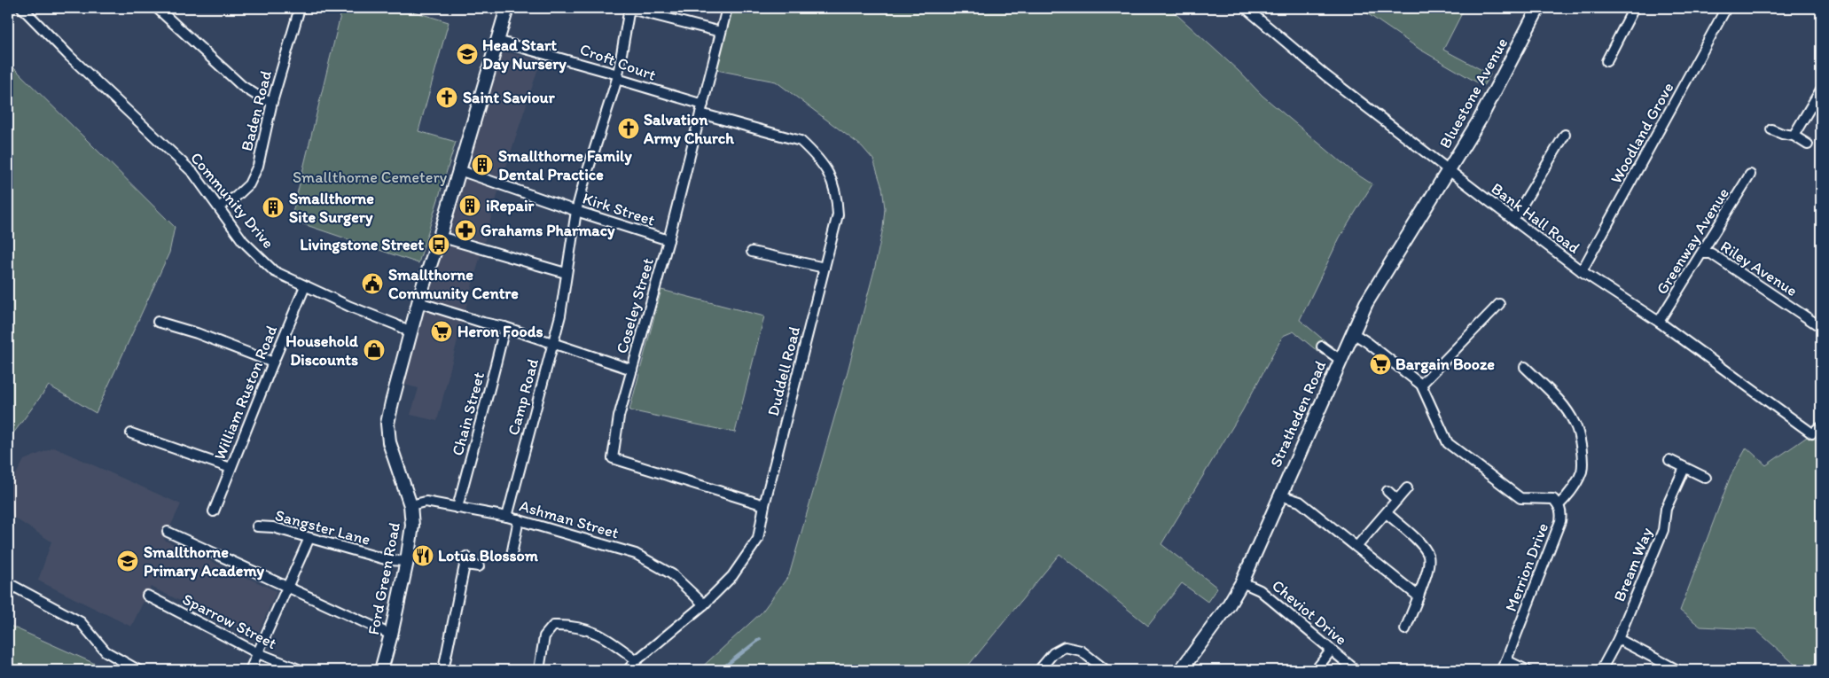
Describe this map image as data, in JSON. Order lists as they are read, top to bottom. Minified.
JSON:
{"streets":{"street":["Croft Court","Bluestone Avenue","Baden Road","Woodland Grove","Community Drive","Kirk Street","Bank Hall Road","Greenway Avenue","Riley Avenue","Coseley Street","Duddell Road","William Ruston Road","Camp Road","Chain Street","Stratheden Road","Ashman Street","Sangster Lane","Bream Way","Merrion Drive","Ford Green Road","Cheviot Drive","Sparrow Street"]},"crossings":[["Croft Court","Coseley Street"],["Croft Court","Camp Road"],["Croft Court","Ford Green Road"],["Bluestone Avenue","Bank Hall Road"],["Bluestone Avenue","Stratheden Road"],["Baden Road","Community Drive"],["Woodland Grove","Bank Hall Road"],["Community Drive","William Ruston Road"],["Community Drive","Ford Green Road"],["Kirk Street","Coseley Street"],["Kirk Street","Camp Road"],["Kirk Street","Ford Green Road"],["Bank Hall Road","Greenway Avenue"],["Bank Hall Road","Stratheden Road"],["Greenway Avenue","Riley Avenue"],["Coseley Street","Duddell Road"],["Duddell Road","Ashman Street"],["Camp Road","Ashman Street"],["Chain Street","Ashman Street"],["Stratheden Road","Cheviot Drive"],["Ashman Street","Ford Green Road"],["Sangster Lane","Ford Green Road"]],"parks":["Smallthorne Cemetery"],"places":{"school or university":["Head Start Day Nursery","Smallthorne Primary Academy"],"church":["Saint Saviour","Salvation Army Church"],"building":["Smallthorne Family Dental Practice","iRepair","Smallthorne Site Surgery"],"pharmacy":["Grahams Pharmacy"],"bus stop":["Livingstone Street"],"public building":["Smallthorne Community Centre"],"supermarket":["Heron Foods","Bargain Booze"],"shop":["Household Discounts"],"restaurant":["Lotus Blossom"]}}
